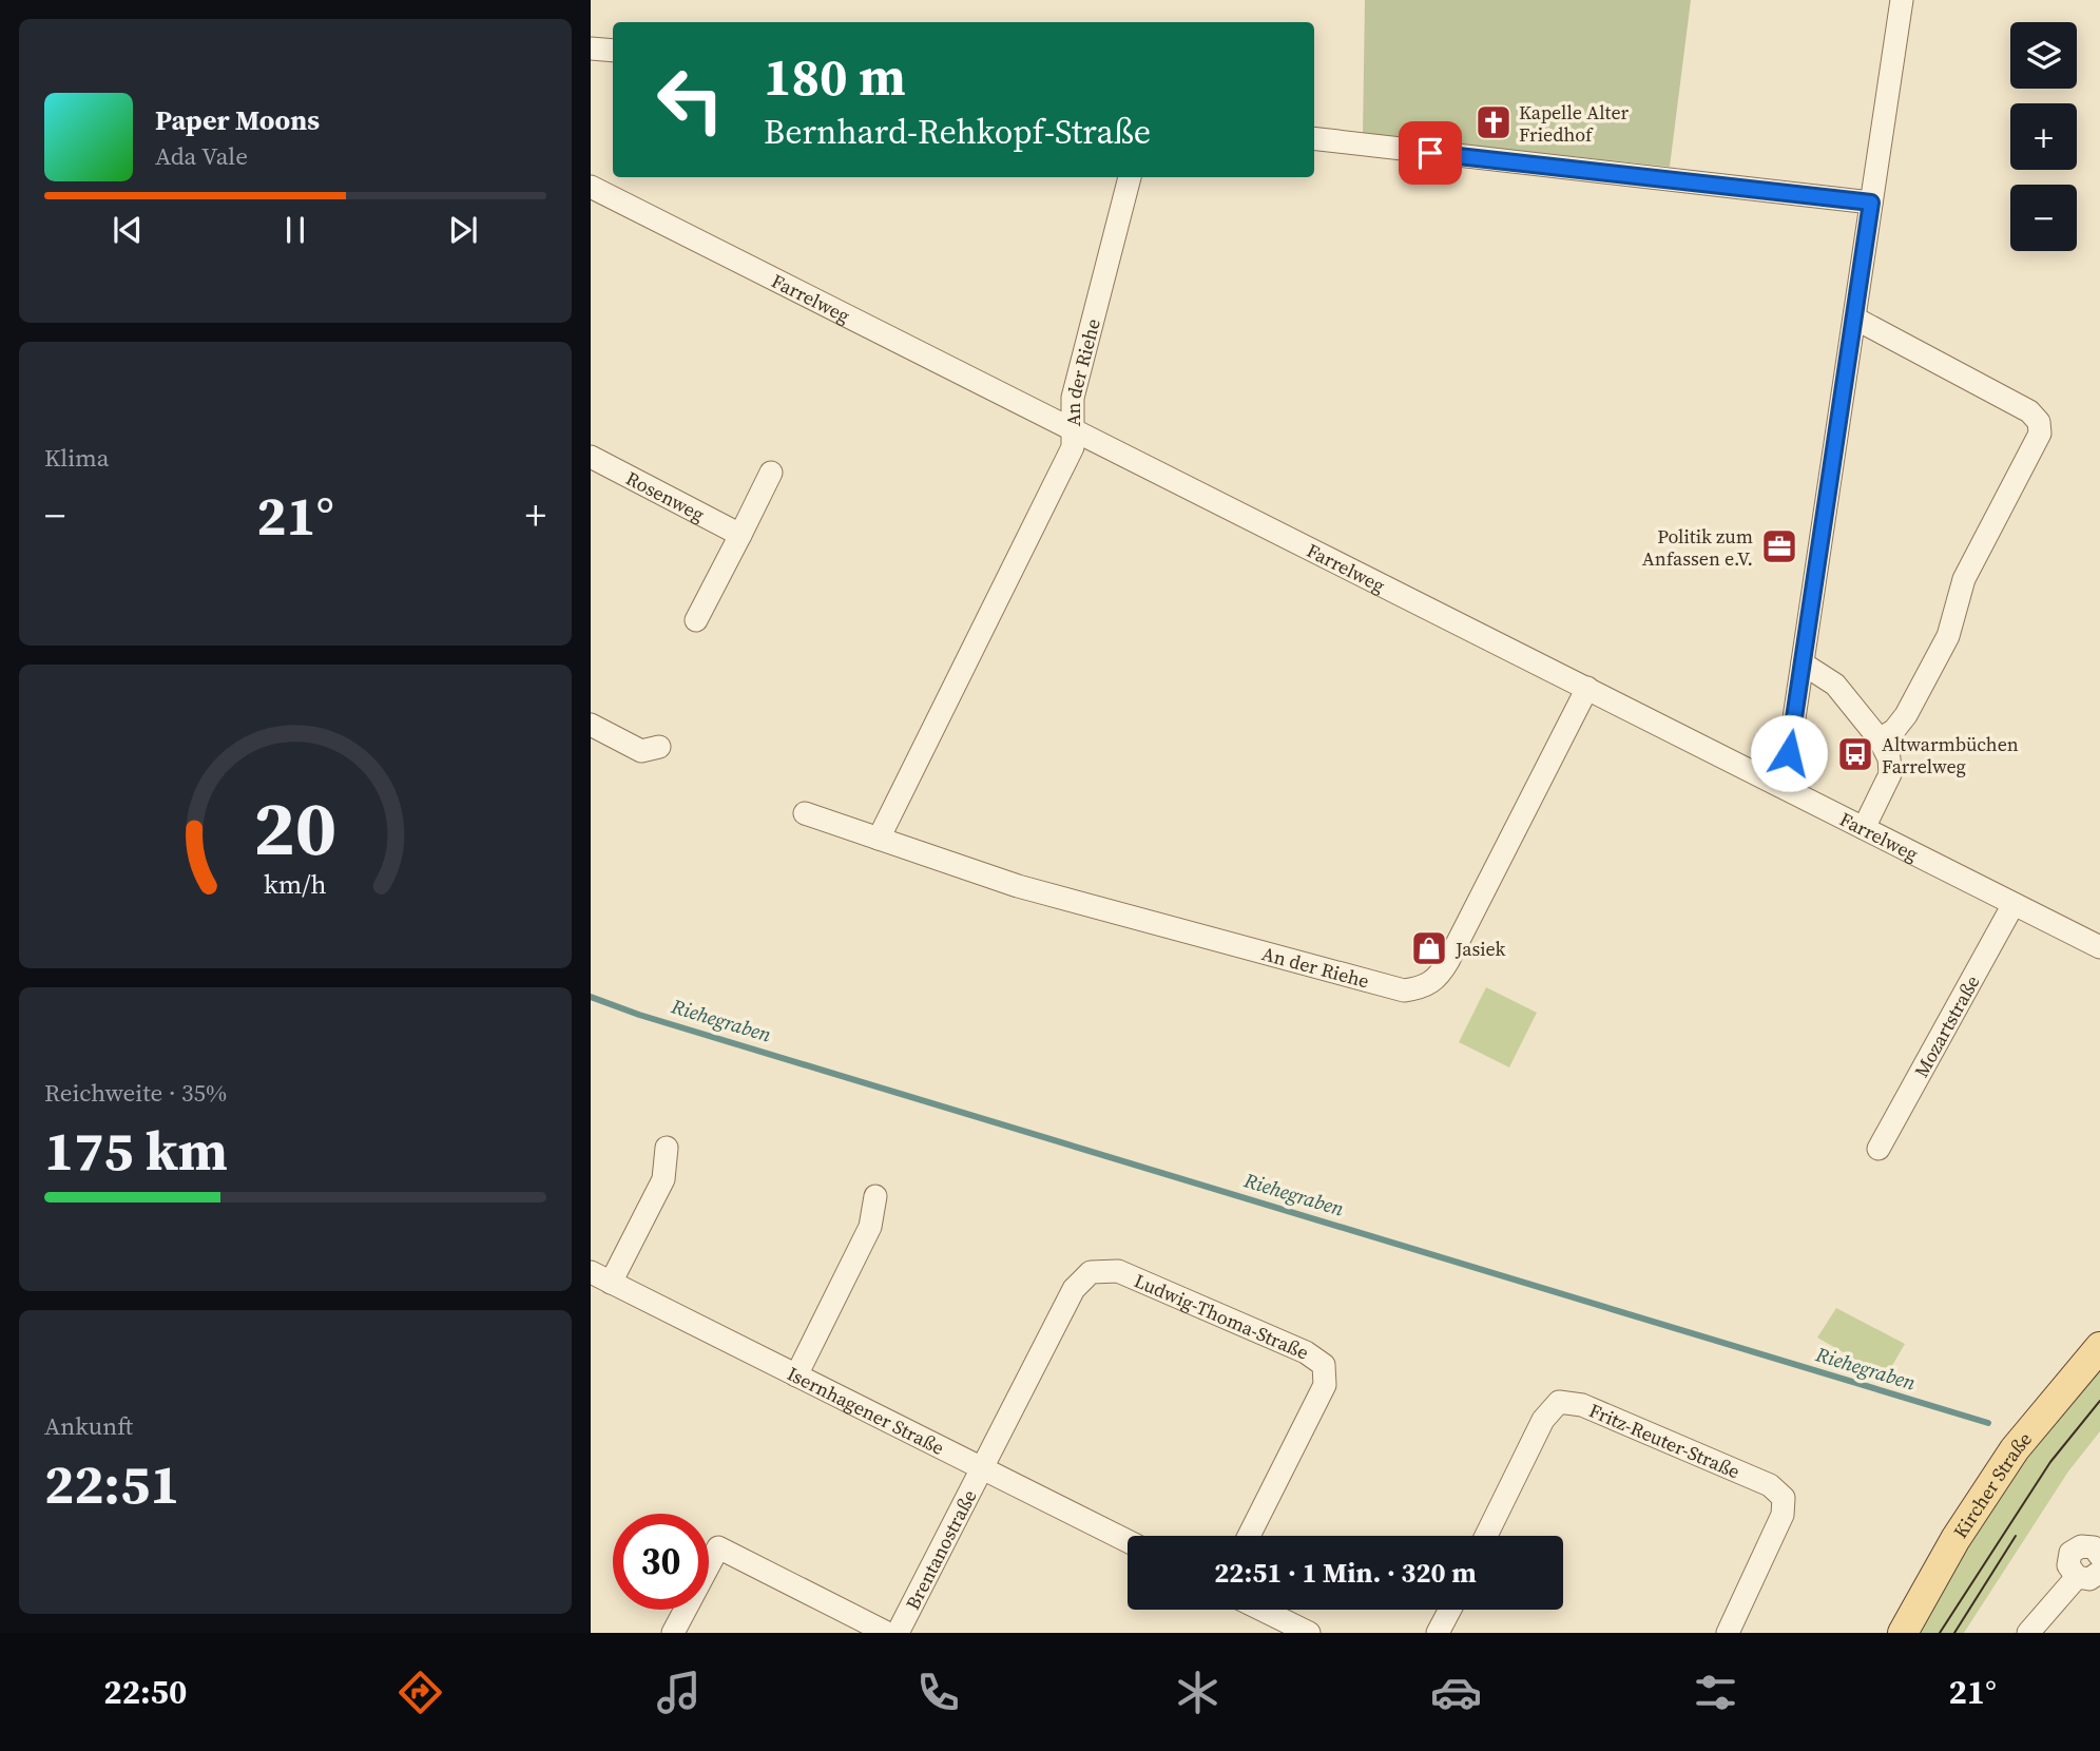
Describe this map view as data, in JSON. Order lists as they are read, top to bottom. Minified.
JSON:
{"streets":{"main road":["Kircher Straße"],"street":["Farrelweg","An der Riehe","Rosenweg","Mozartstraße","Ludwig-Thoma-Straße","Isernhagener Straße","Fritz-Reuter-Straße","Brentanostraße"]},"crossings":[["Farrelweg","An der Riehe"],["Farrelweg","Mozartstraße"],["Ludwig-Thoma-Straße","Isernhagener Straße"],["Ludwig-Thoma-Straße","Brentanostraße"],["Isernhagener Straße","Brentanostraße"]],"water":["Riehegraben"],"places":{"church":["Kapelle Alter Friedhof"],"office":["Politik zum Anfassen e.V."],"bus stop":["Altwarmbüchen Farrelweg"],"shop":["Jasiek"]},"page":{"map_buttons":["+","−"],"turn":["180 m","Bernhard-Rehkopf-Straße"],"song":["Paper Moons","Ada Vale"],"tile":["Klima",["Reichweite · 35%","175 km"],["Ankunft","22:51"]],"heat":["−","21°","+"],"limit":"30","trip":"22:51 · 1 Min. · 320 m","tabs":["22:50","21°"],"gauge":["20","km/h"]}}
